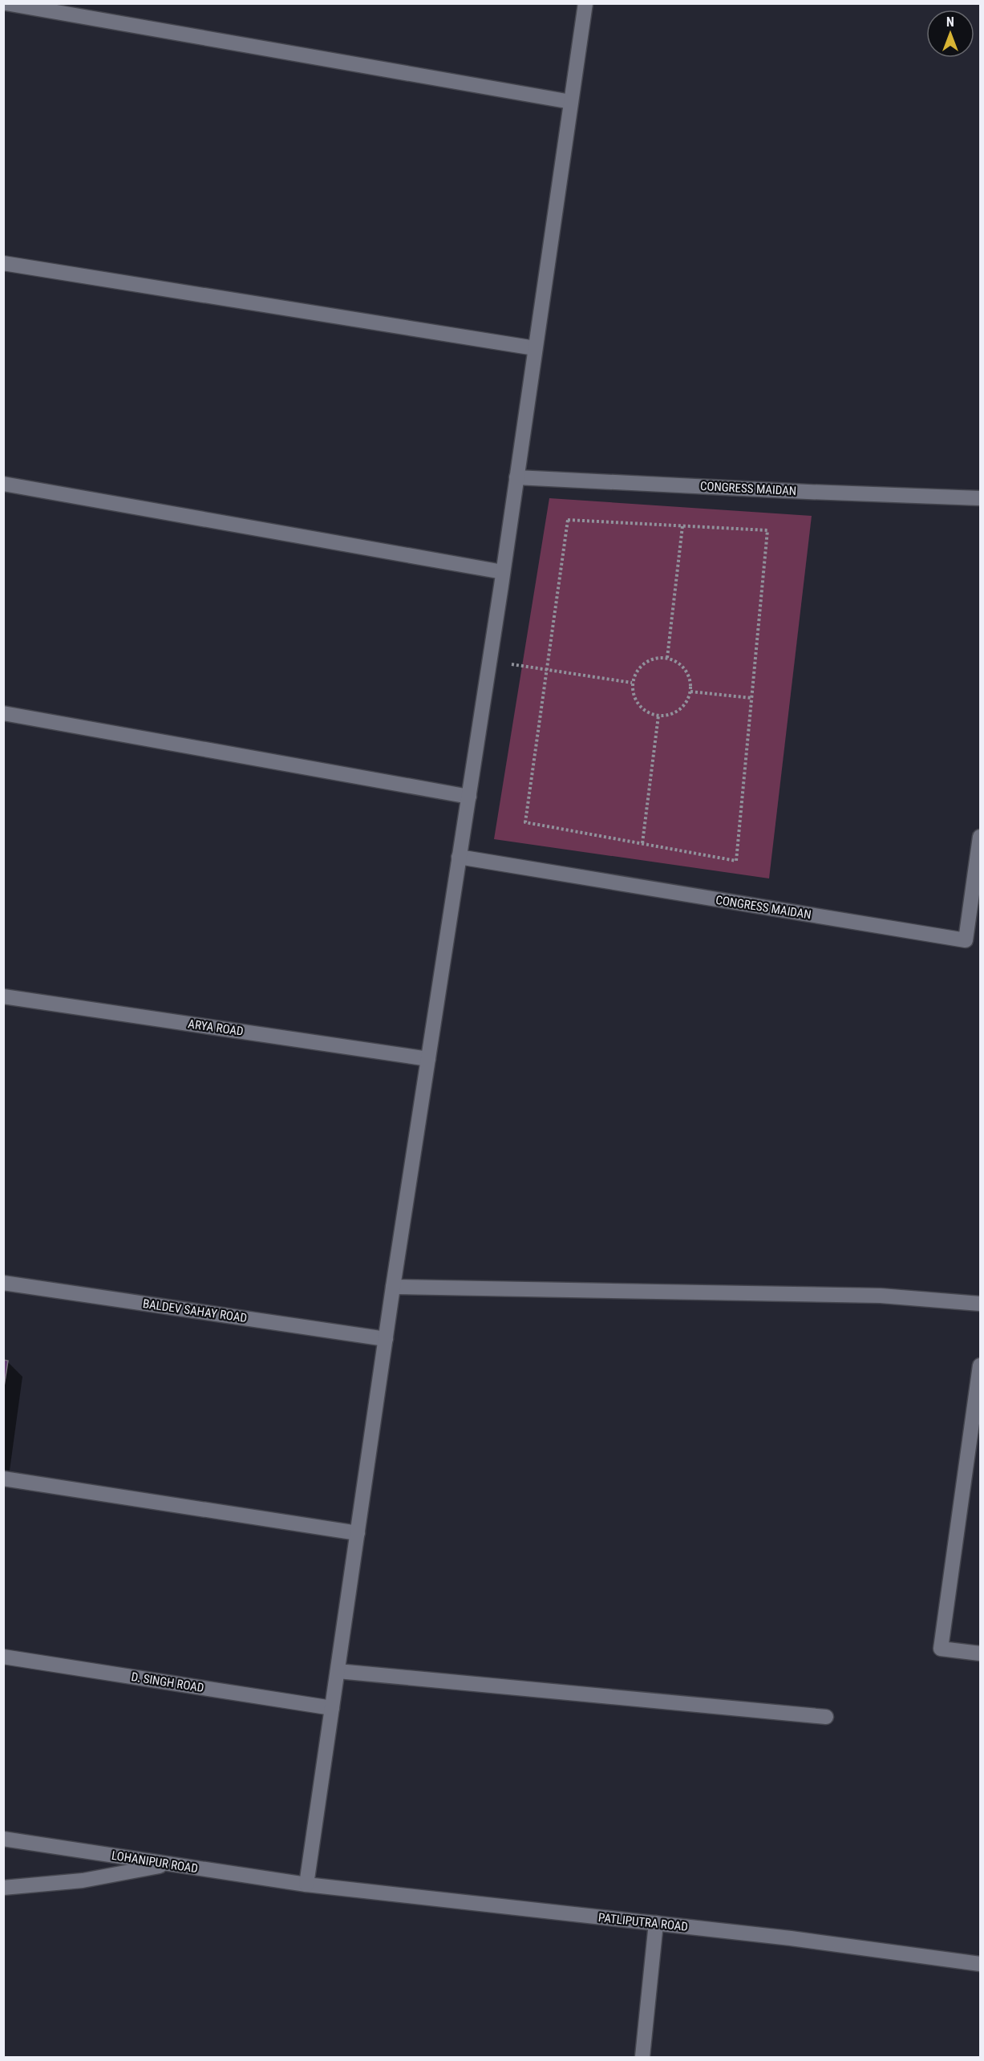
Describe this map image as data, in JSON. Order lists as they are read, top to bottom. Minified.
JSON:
{"streets":{"street":["CONGRESS MAIDAN","ARYA ROAD","BALDEV SAHAY ROAD","D. SINGH ROAD","LOHANIPUR ROAD","PATLIPUTRA ROAD"]},"crossings":[["LOHANIPUR ROAD","PATLIPUTRA ROAD"]],"north":"top"}
